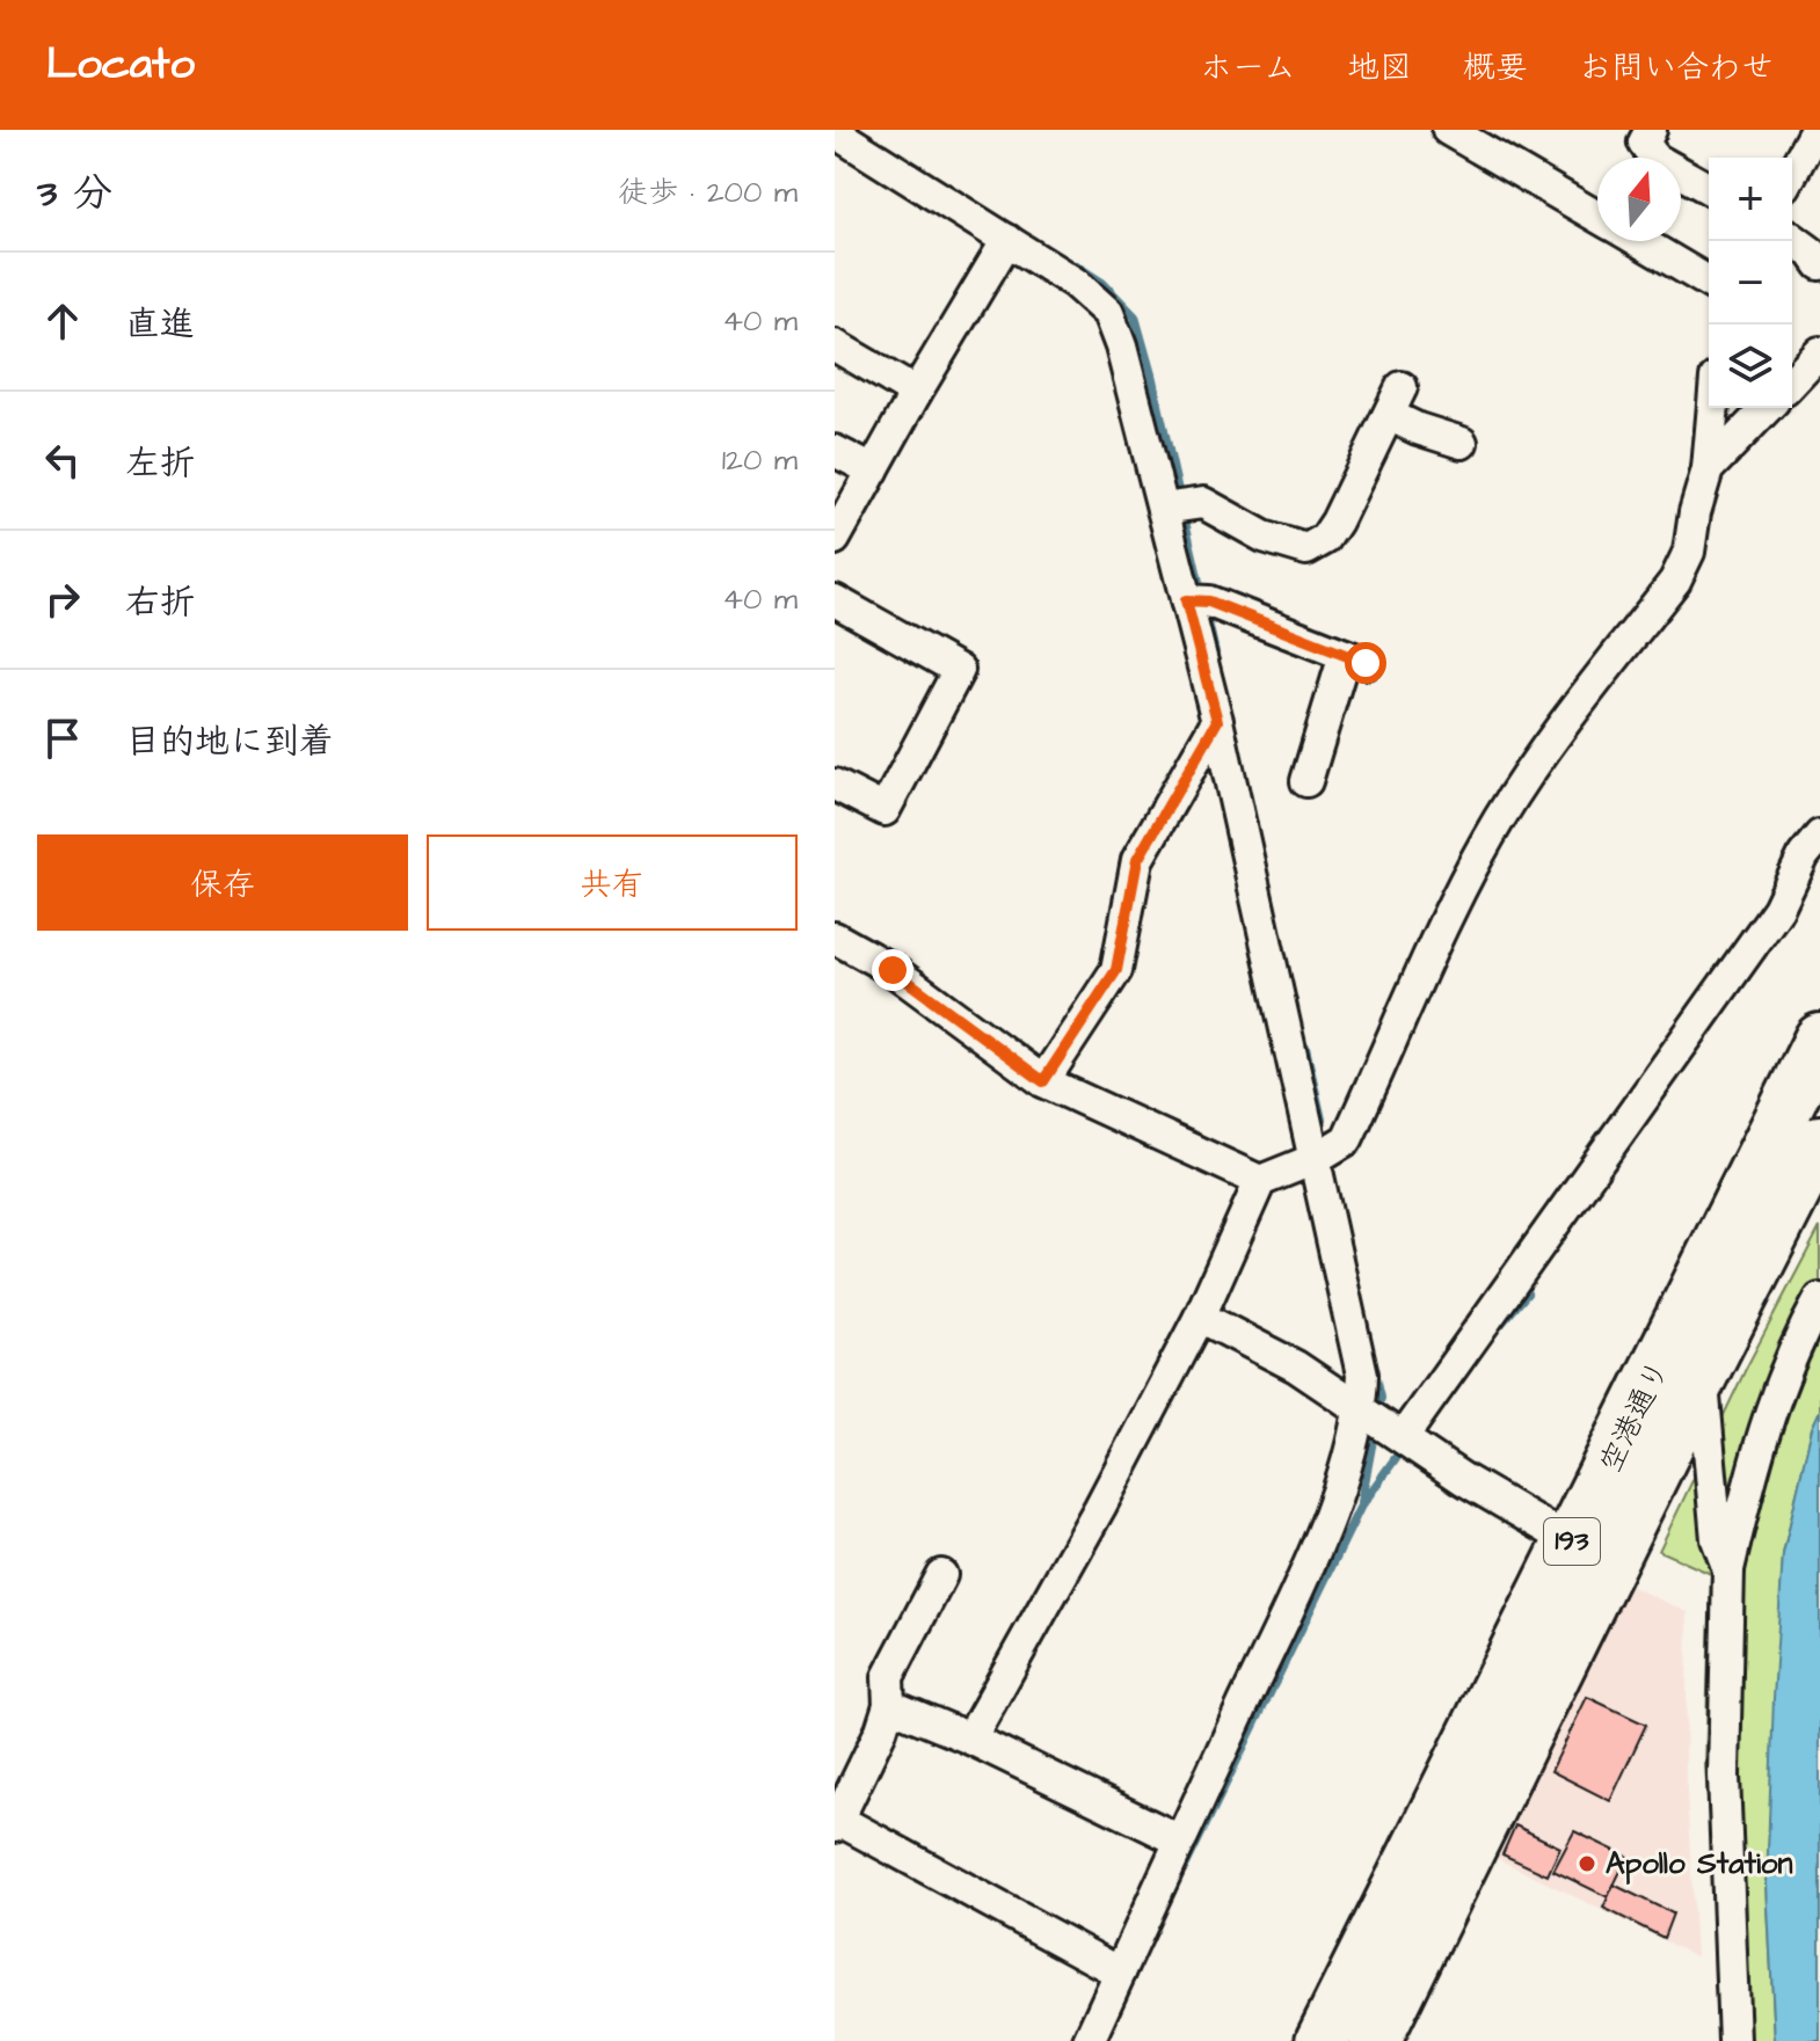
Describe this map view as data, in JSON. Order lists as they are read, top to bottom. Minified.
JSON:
{"streets":{"highway":["空港通り","193"]},"places":["Apollo Station"],"north":"top","page":{"header":"Locato","nav":["ホーム","地図","概要","お問い合わせ"],"heading":["3 分","徒歩 · 200 m"],"map_buttons":["+","−"],"list":[["直進","40 m"],["左折","120 m"],["右折","40 m"],"目的地に到着"],"buttons":["保存","共有"]}}
